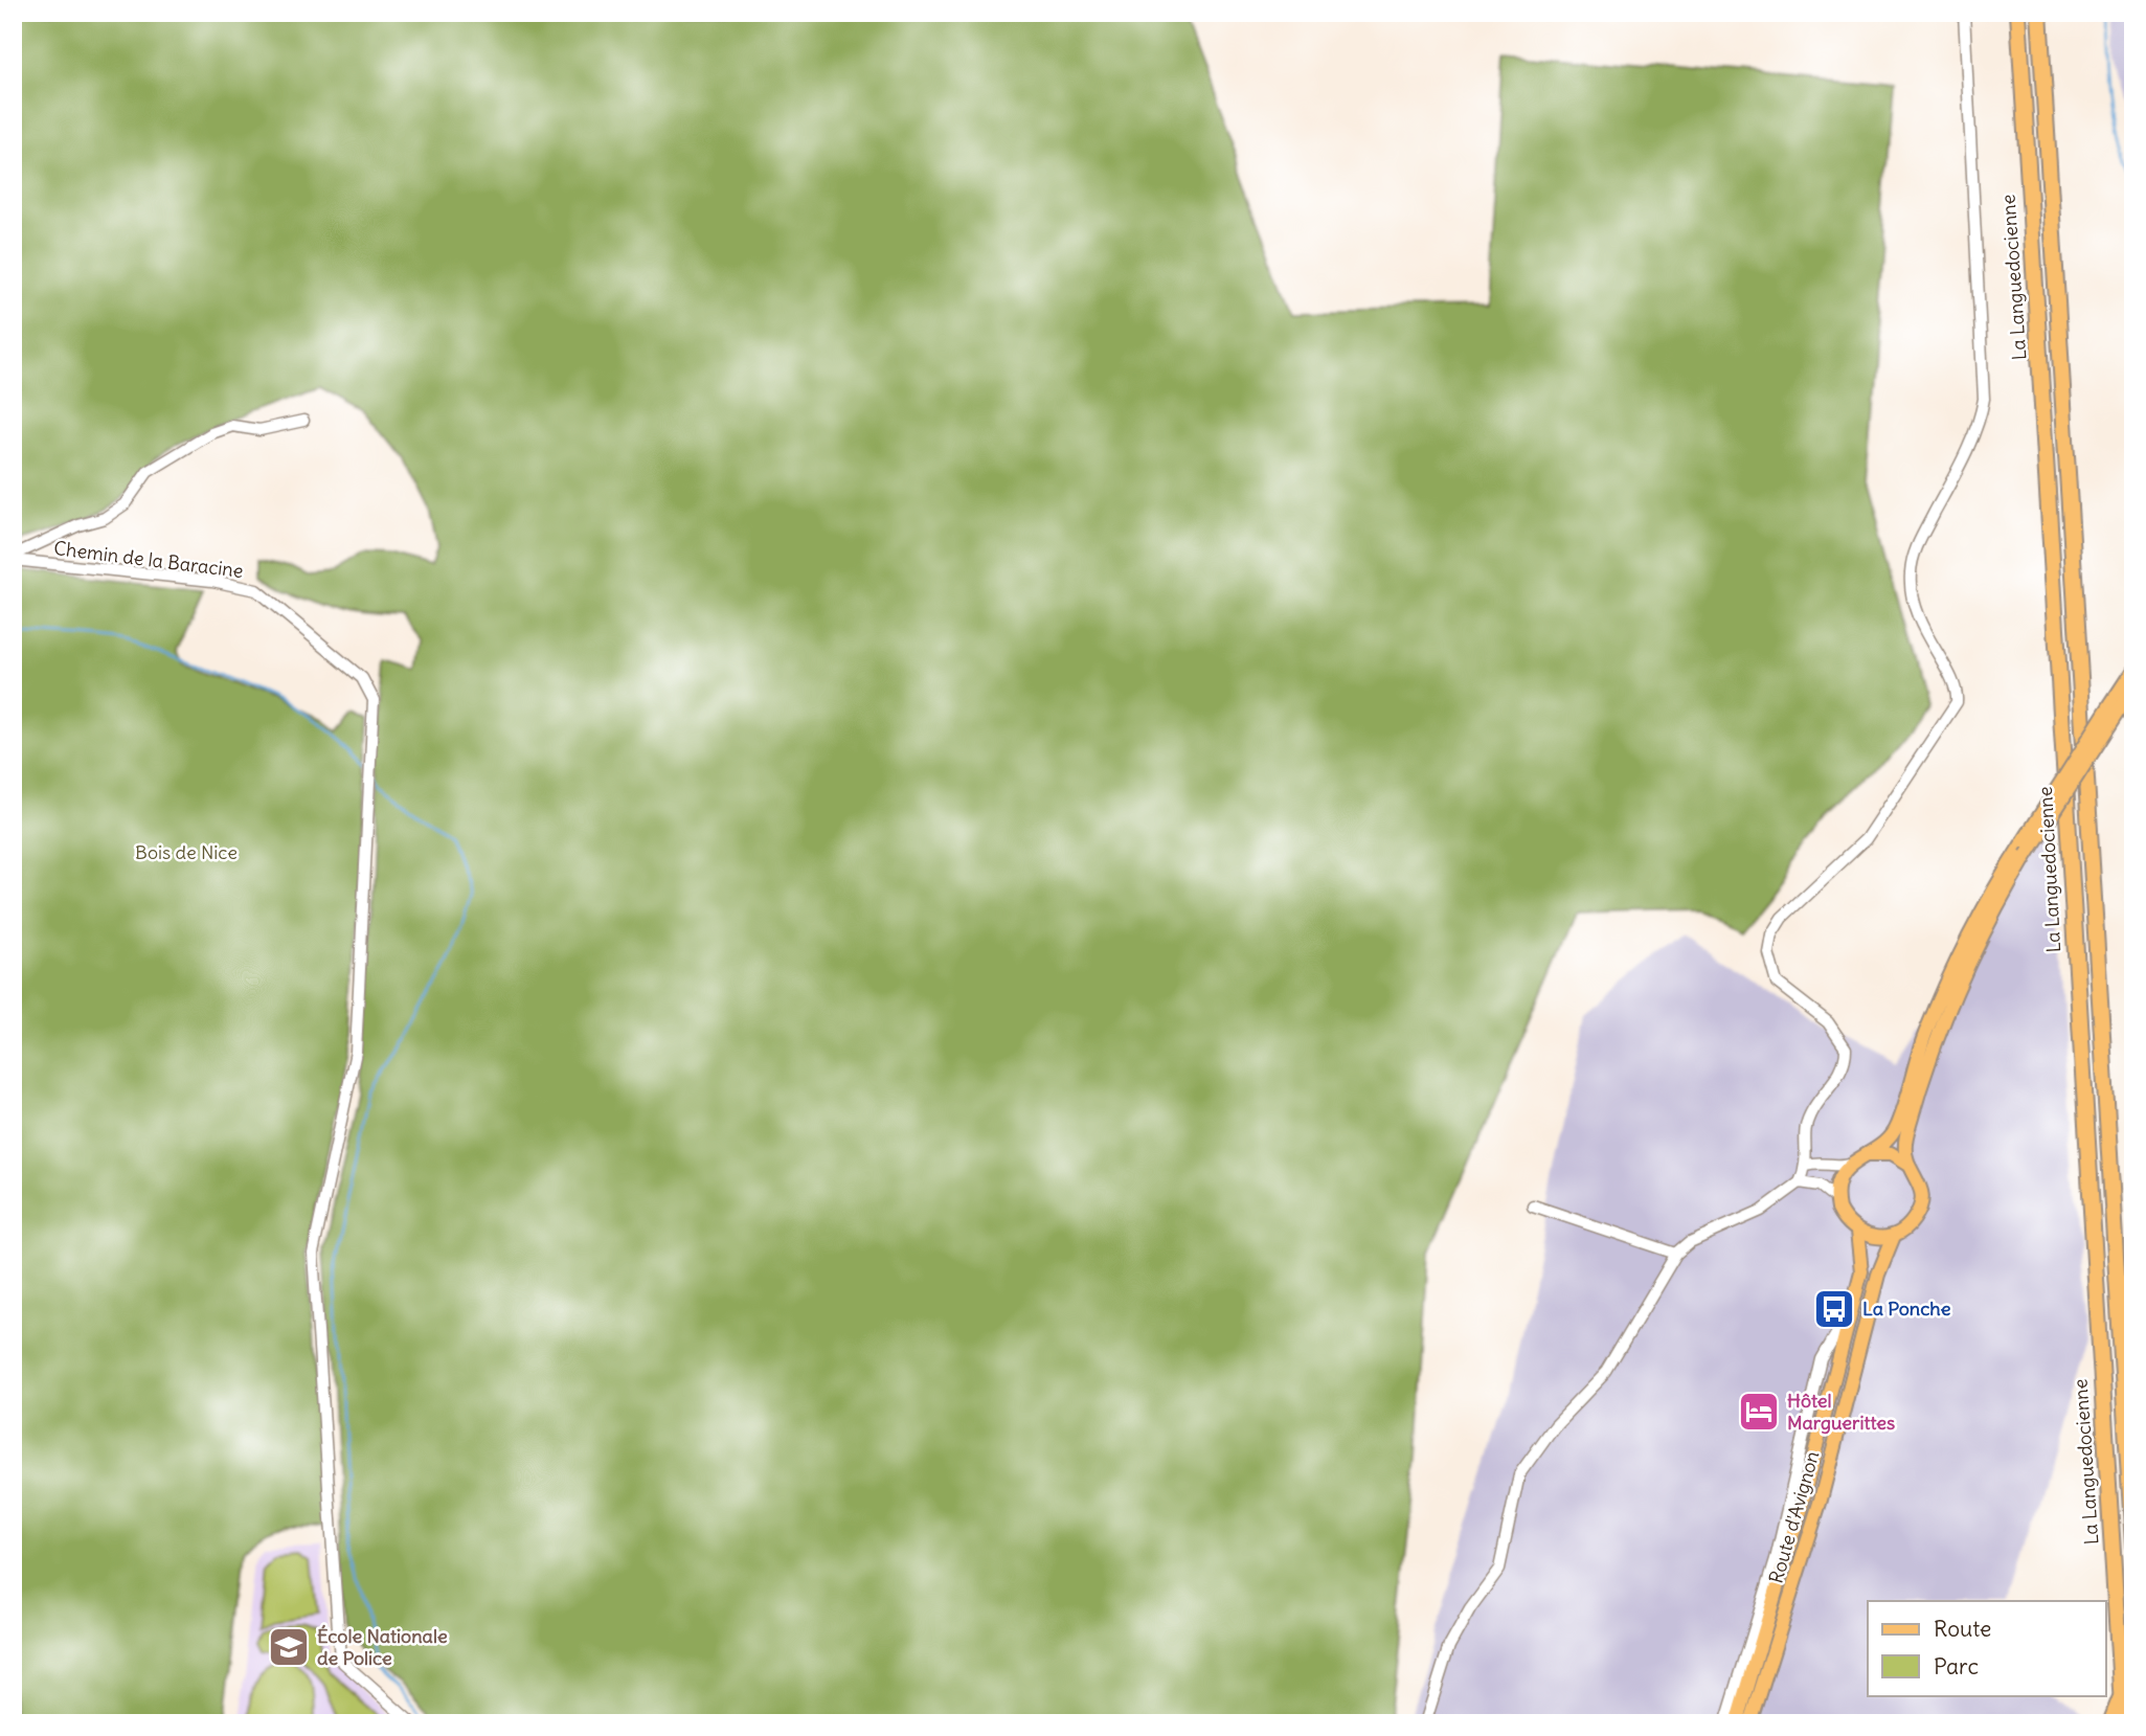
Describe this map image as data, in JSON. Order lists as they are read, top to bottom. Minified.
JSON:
{"streets":{"highway":["La Languedocienne"],"main road":["Route d'Avignon"],"street":["Chemin de la Baracine"]},"parks":["Bois de Nice"],"places":{"bus stop":["La Ponche"],"hotel":["Hôtel Marguerittes"],"school or university":["École Nationale de Police"]},"legend":["Route","Parc"]}
